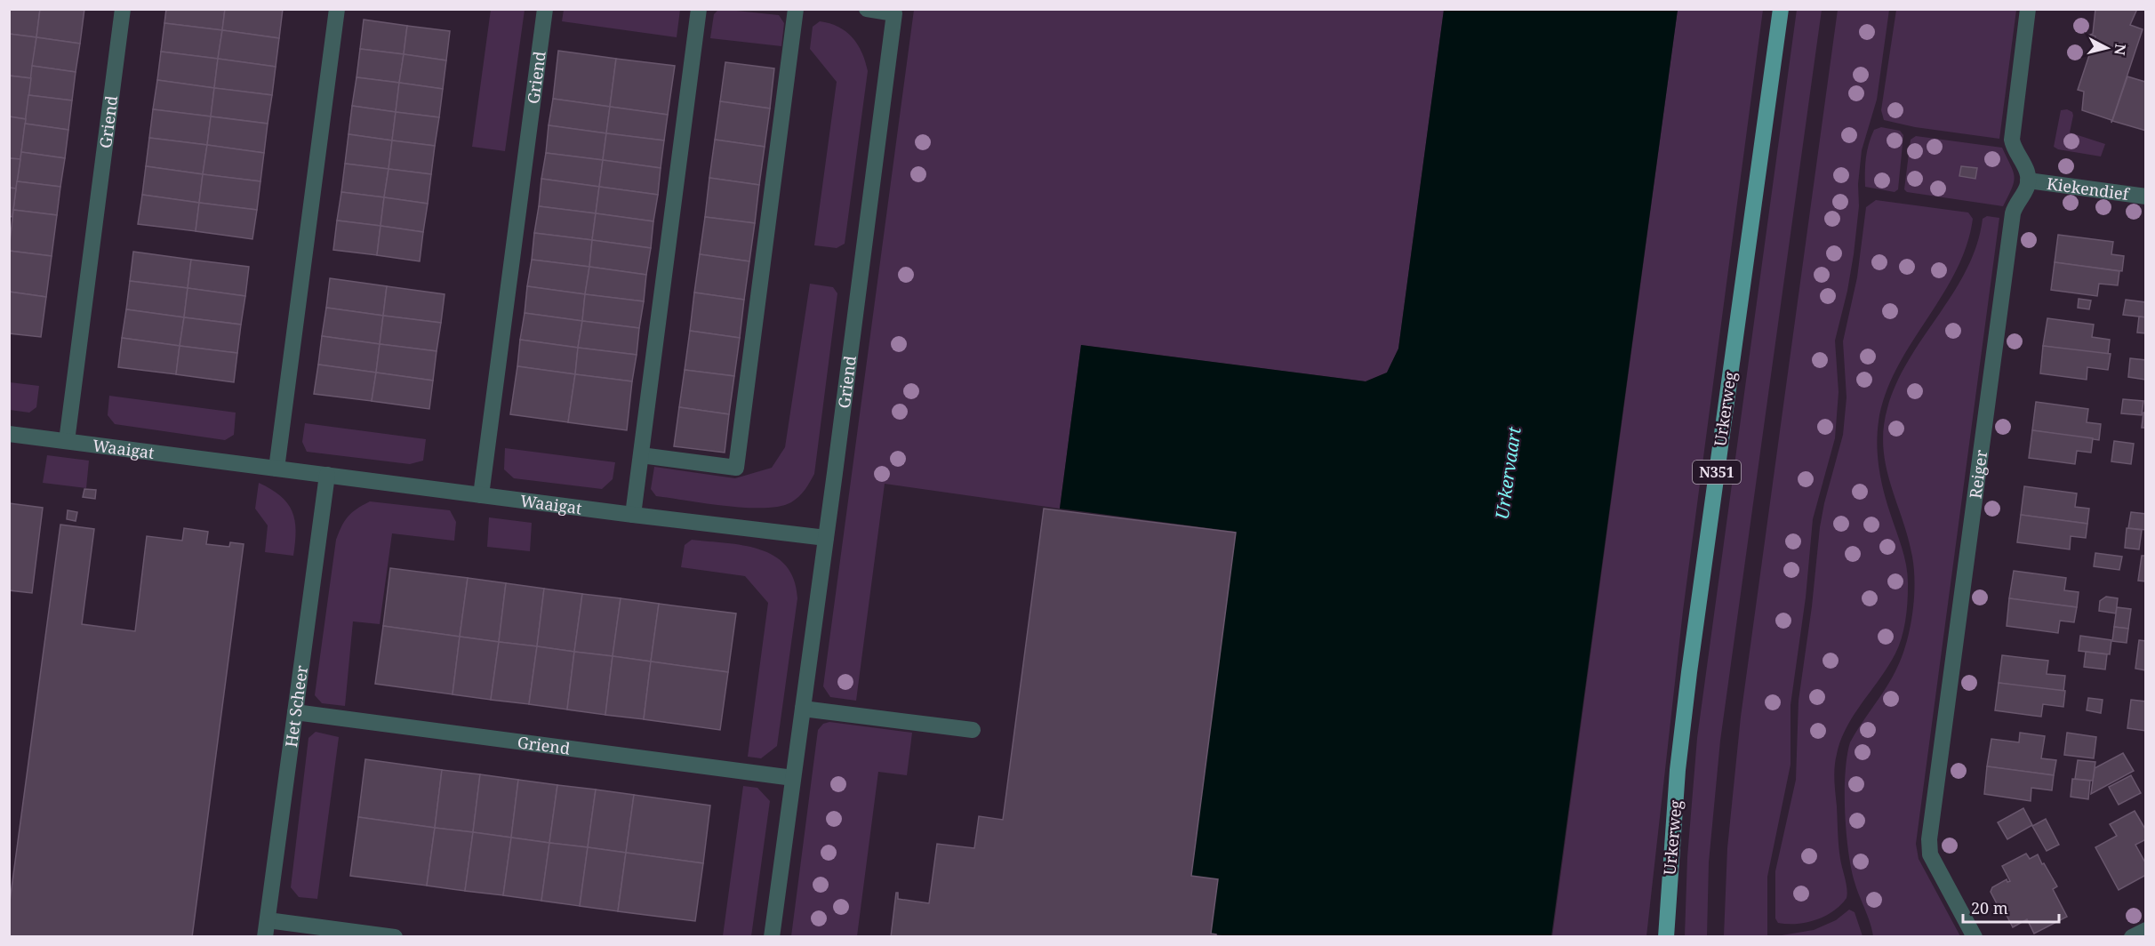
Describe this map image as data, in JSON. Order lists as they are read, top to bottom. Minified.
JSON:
{"streets":{"main road":["Urkerweg","N351"],"street":["Griend","Kiekendief","Waaigat","Reiger","Het Scheer"]},"crossings":[["Griend","Waaigat"],["Griend","Het Scheer"],["Kiekendief","Reiger"],["Waaigat","Het Scheer"]],"water":["Urkervaart"],"scale_bar":"20 m","north":"right"}
